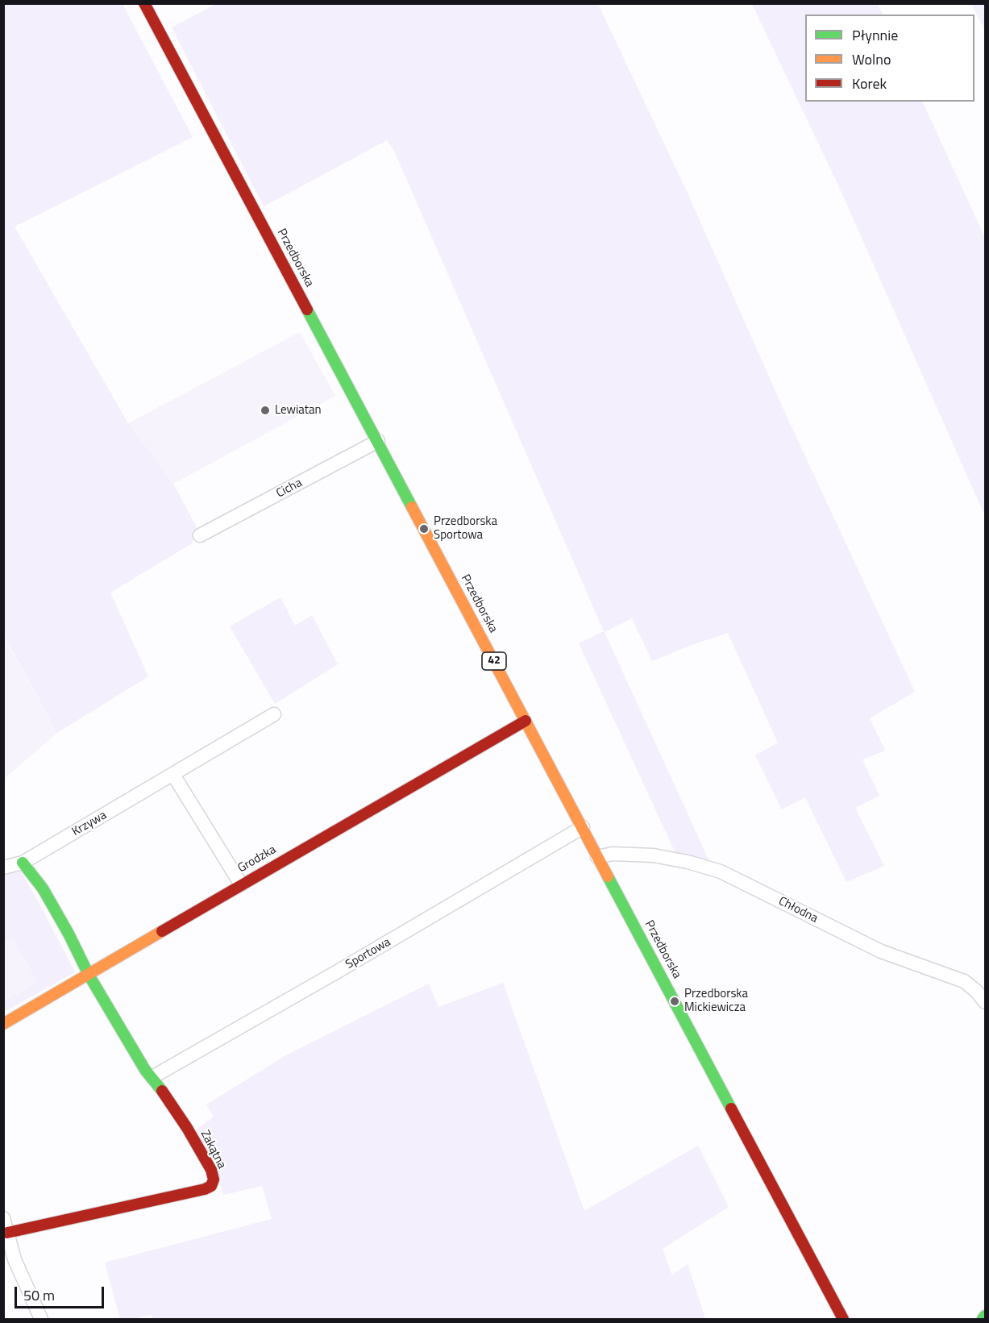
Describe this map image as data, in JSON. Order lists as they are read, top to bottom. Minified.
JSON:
{"streets":{"main road":["Przedborska","42","Grodzka","Zakątna"],"street":["Cicha","Krzywa","Chłodna","Sportowa"]},"crossings":[["Przedborska","Cicha"],["Przedborska","Grodzka"],["Przedborska","Chłodna"],["Przedborska","Sportowa"],["Krzywa","Zakątna"],["Grodzka","Zakątna"],["Sportowa","Zakątna"]],"places":["Lewiatan","Przedborska Sportowa","Przedborska Mickiewicza"],"legend":["Płynnie","Wolno","Korek"],"scale_bar":"50 m"}
